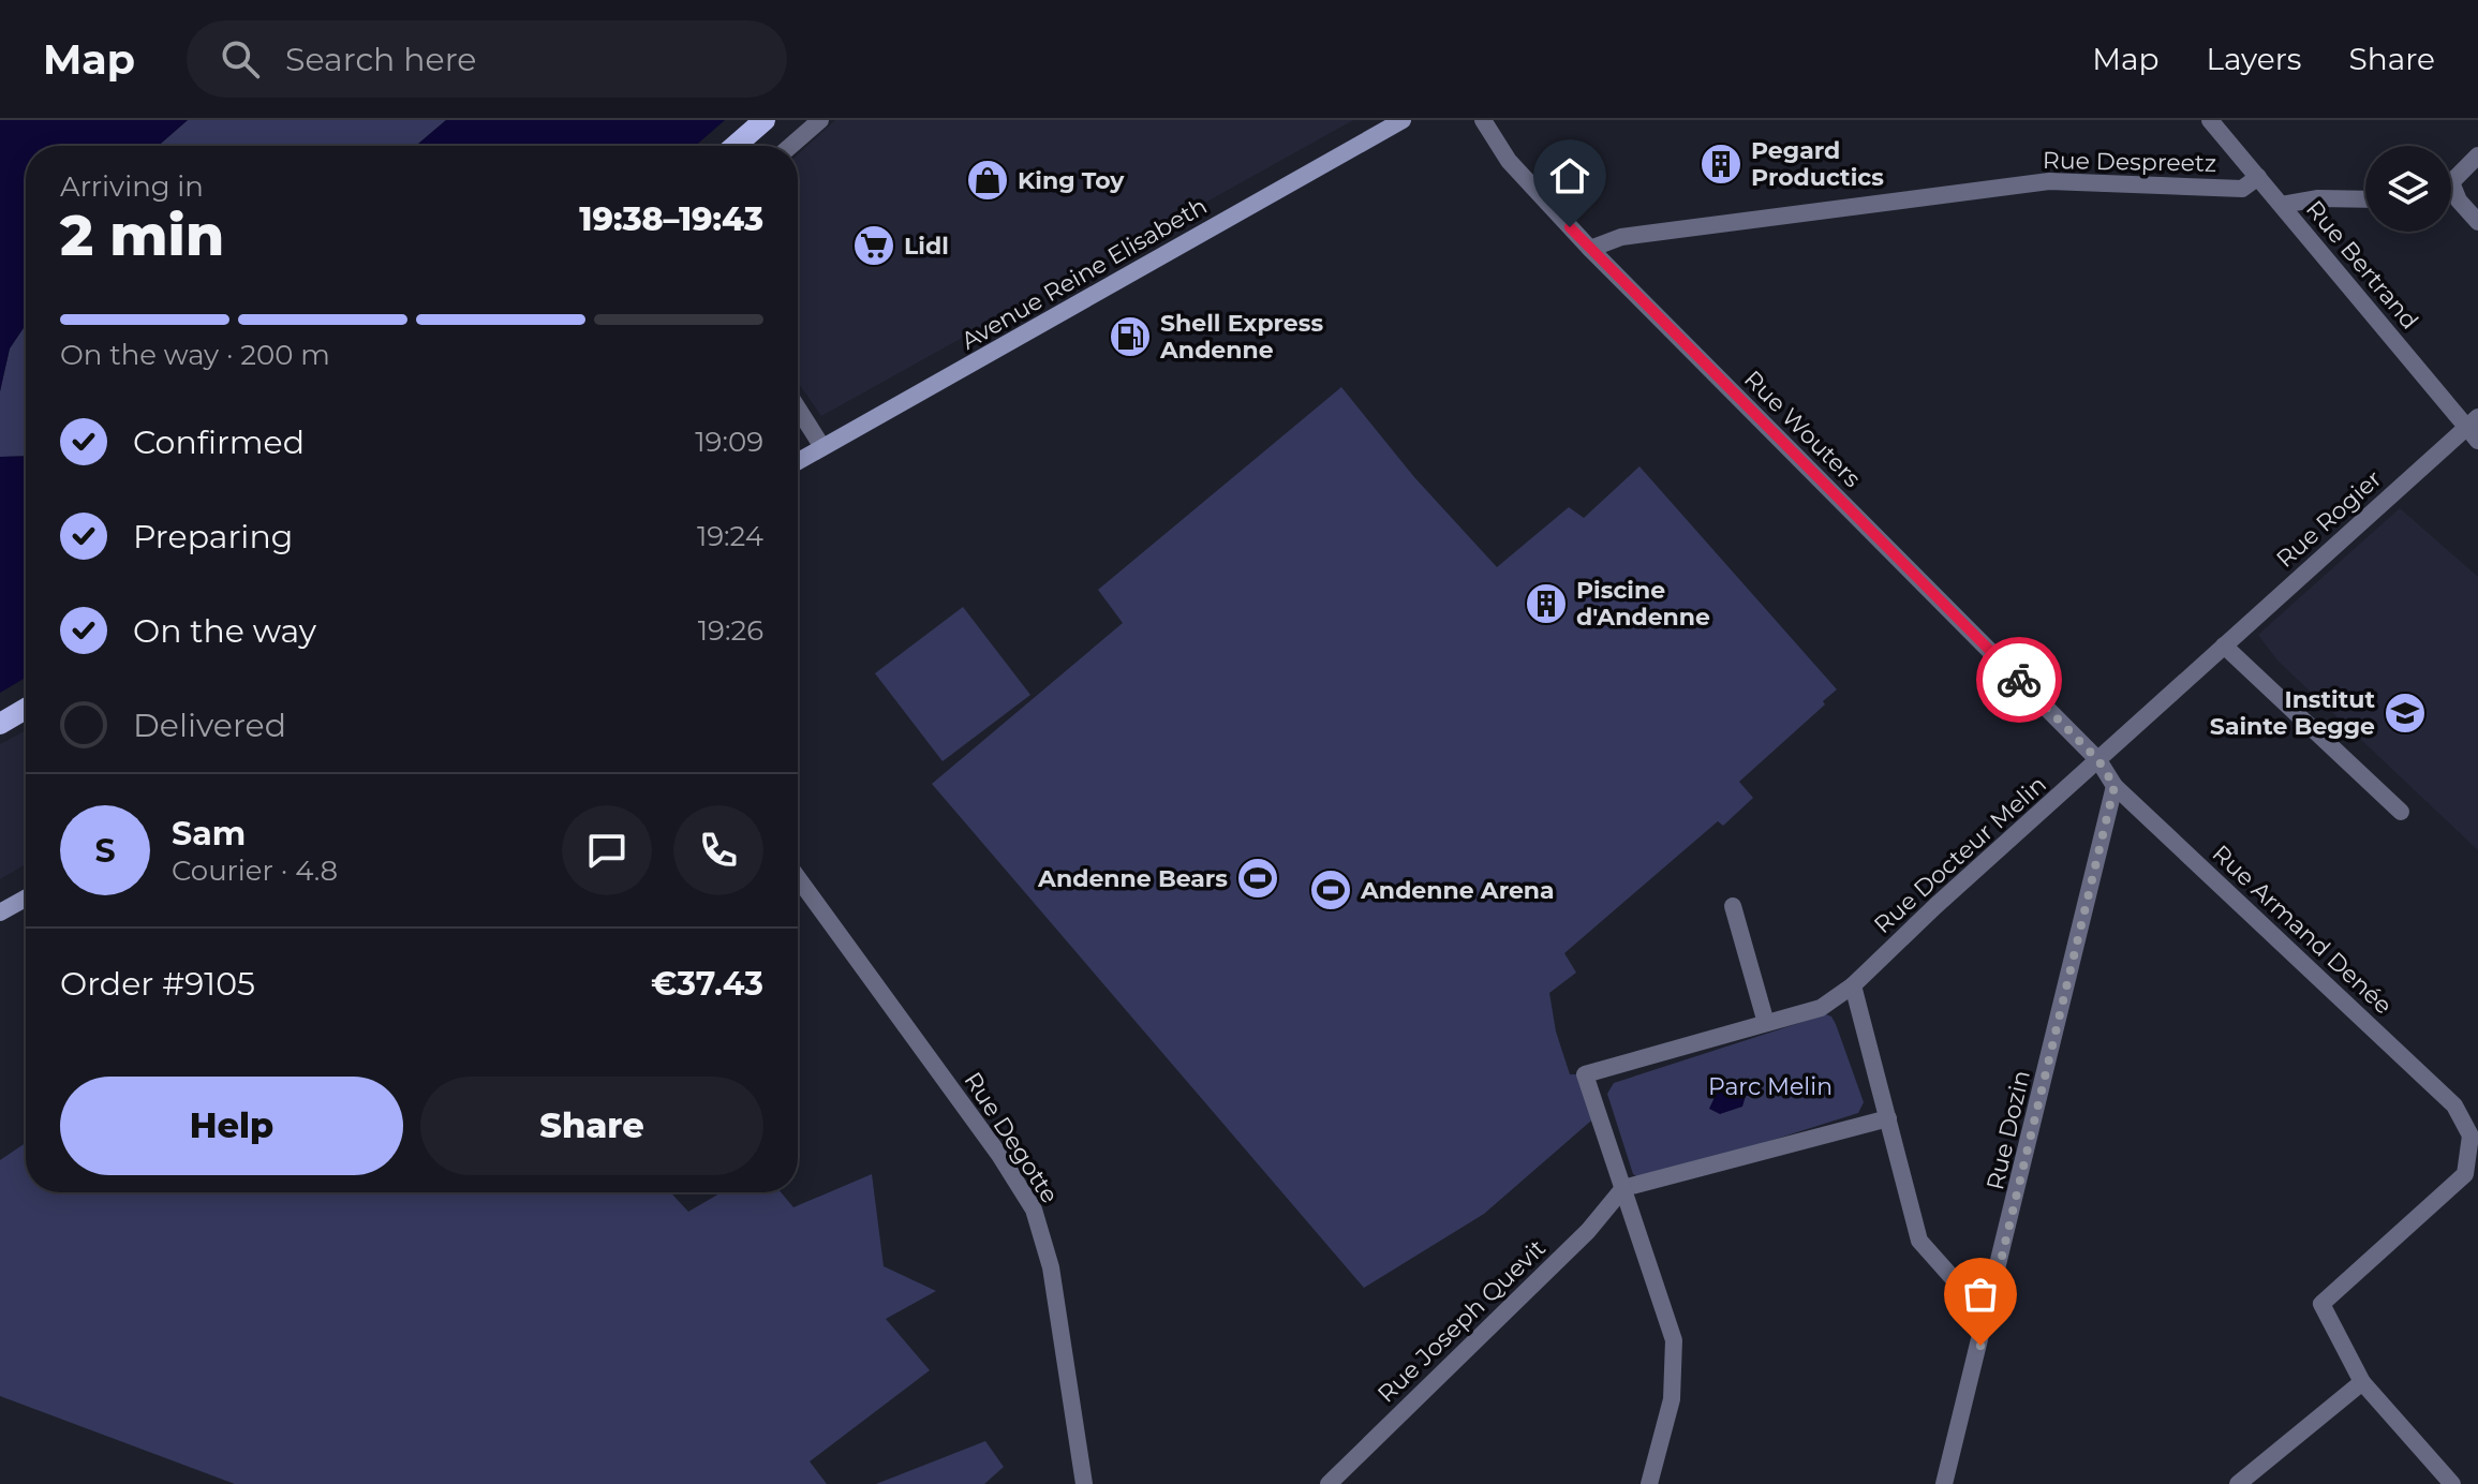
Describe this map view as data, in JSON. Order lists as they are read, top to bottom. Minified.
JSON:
{"streets":{"main road":["Avenue Reine Elisabeth"],"street":["Rue Despreetz","Rue Bertrand","Rue Wouters","Rue Rogier","Rue Docteur Melin","Rue Armand Denée","Rue Dozin","Rue Degotte","Rue Joseph Quevit"]},"crossings":[["Rue Despreetz","Rue Bertrand"],["Rue Despreetz","Rue Wouters"],["Rue Bertrand","Rue Rogier"],["Rue Wouters","Rue Rogier"],["Rue Wouters","Rue Docteur Melin"],["Rue Wouters","Rue Armand Denée"],["Rue Rogier","Rue Docteur Melin"],["Rue Rogier","Rue Armand Denée"],["Rue Docteur Melin","Rue Armand Denée"],["Rue Docteur Melin","Rue Joseph Quevit"],["Rue Armand Denée","Rue Dozin"]],"parks":["Parc Melin"],"places":{"building":["Pegard Productics","Piscine d'Andenne"],"shop":["King Toy"],"supermarket":["Lidl"],"fuel station":["Shell Express Andenne"],"school or university":["Institut Sainte Begge"],"sports":["Andenne Bears","Andenne Arena"]},"page":{"header":"Map","search":"Search here","nav":["Map","Layers","Share"],"heading":["2 min","Arriving in","19:38–19:43"],"panel":["Sam","Courier · 4.8","Order #9105","€37.43"],"bar":"On the way · 200 m","list":[["Confirmed","19:09"],["Preparing","19:24"],["On the way","19:26"],"Delivered"],"round":"S","buttons":["Help","Share"]}}
